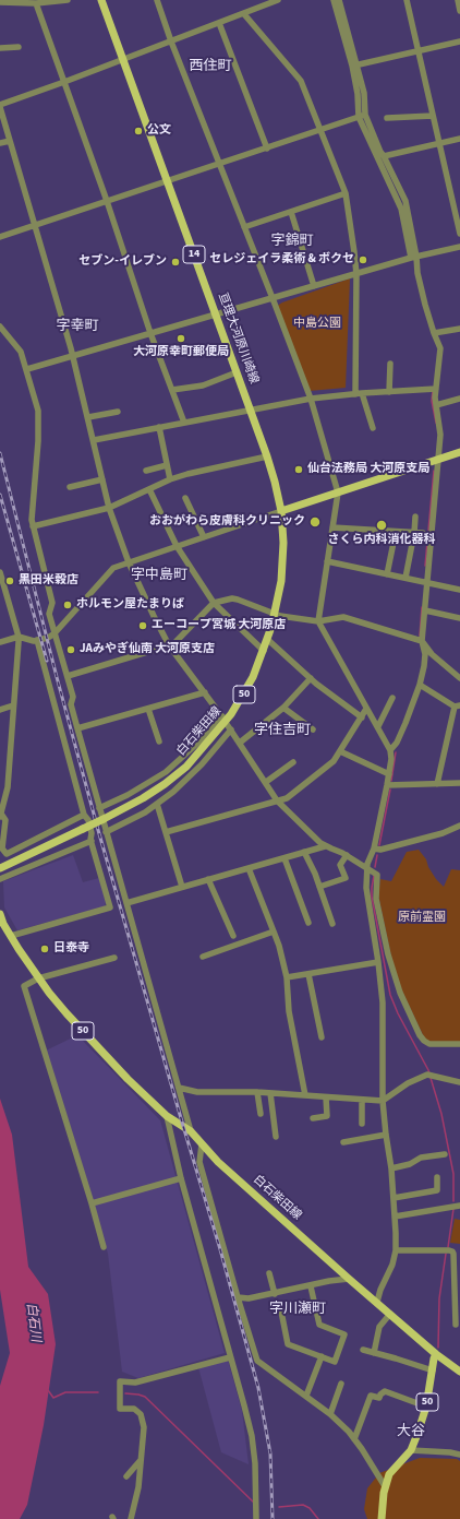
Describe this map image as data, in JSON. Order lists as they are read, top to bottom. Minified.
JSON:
{"streets":{"main road":["14","亘理大河原川崎線","50","白石柴田線"]},"crossings":[["亘理大河原川崎線","白石柴田線"],["50","白石柴田線"]],"districts":["西住町","字錦町","字幸町","字中島町","字住吉町","字川瀬町","大谷"],"water":["白石川"],"parks":["中島公園","原前霊園"],"places":["公文","セレジェイラ柔術 & ボクセ","セブン-イレブン","大河原幸町郵便局","仙台法務局 大河原支局","おおがわら皮膚科クリニック","さくら内科消化器科","黒田米穀店","ホルモン屋たまりば","エーコープ宮城 大河原店","JAみやぎ仙南 大河原支店","日泰寺"]}
